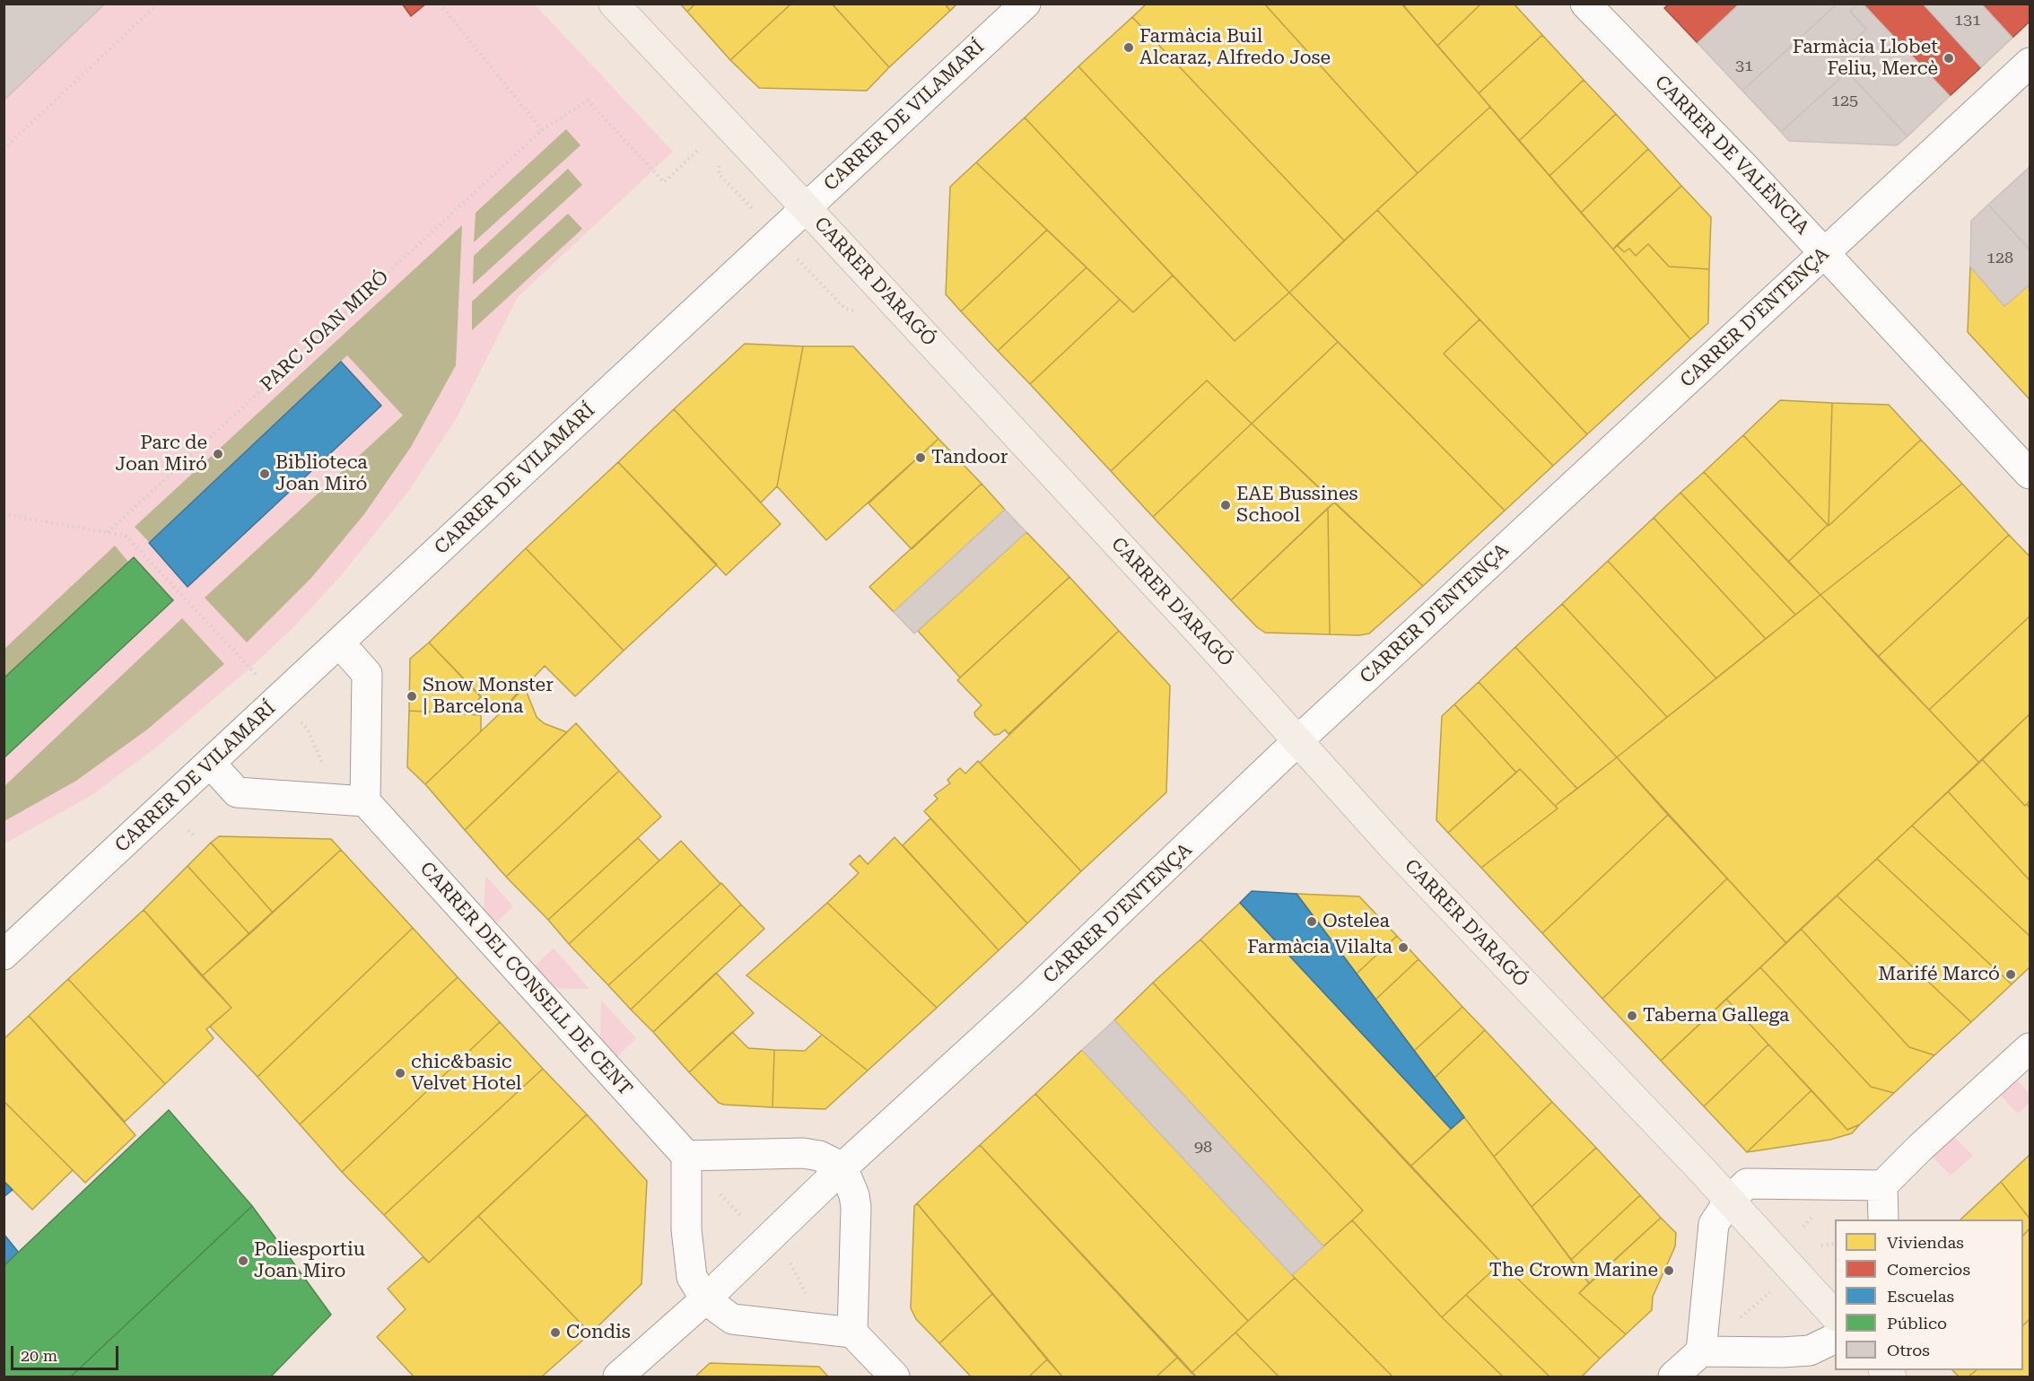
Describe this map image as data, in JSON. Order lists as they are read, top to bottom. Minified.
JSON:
{"streets":{"main road":["CARRER D'ARAGÓ"],"street":["CARRER DE VILAMARÍ","CARRER DE VALÈNCIA","CARRER D'ENTENÇA","CARRER DEL CONSELL DE CENT"],"path":["PARC JOAN MIRÓ"]},"crossings":[["CARRER DE VILAMARÍ","CARRER D'ARAGÓ"],["CARRER DE VALÈNCIA","CARRER D'ENTENÇA"],["CARRER D'ARAGÓ","CARRER D'ENTENÇA"]],"places":["Farmàcia Buil Alcaraz, Alfredo Jose","Farmàcia Llobet Feliu, Mercè","Parc de Joan Miró","Tandoor","Biblioteca Joan Miró","EAE Bussines School","Snow Monster | Barcelona","Ostelea","Farmàcia Vilalta","Marifé Marcó","Taberna Gallega","chic&basic Velvet Hotel","Poliesportiu Joan Miro","The Crown Marine","Condis"],"house_numbers":["131","31","125","128","98"],"legend":["Viviendas","Comercios","Escuelas","Público","Otros"],"scale_bar":"20 m"}
